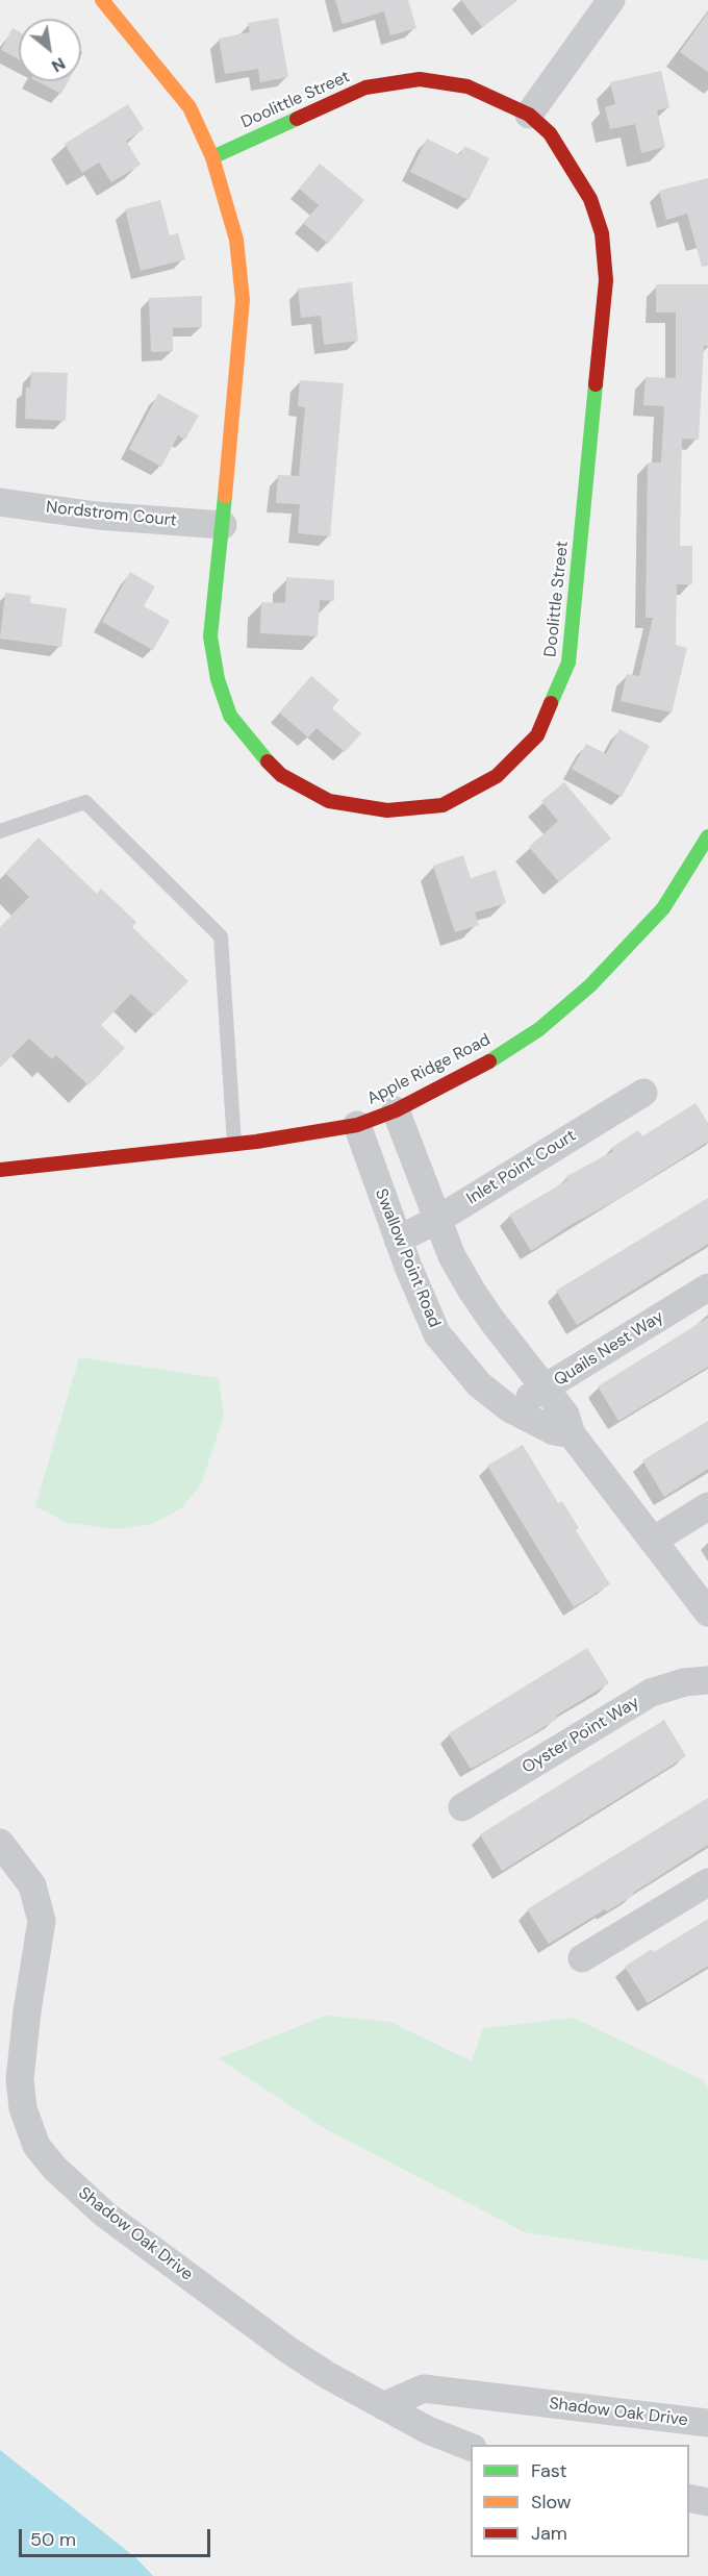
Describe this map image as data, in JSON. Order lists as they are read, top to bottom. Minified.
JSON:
{"streets":{"street":["Doolittle Street","Nordstrom Court","Apple Ridge Road","Inlet Point Court","Swallow Point Road","Quails Nest Way","Oyster Point Way","Shadow Oak Drive"]},"crossings":[["Doolittle Street","Nordstrom Court"],["Apple Ridge Road","Swallow Point Road"],["Inlet Point Court","Swallow Point Road"],["Swallow Point Road","Quails Nest Way"]],"legend":["Fast","Slow","Jam"],"scale_bar":"50 m","north":"bottom right"}
